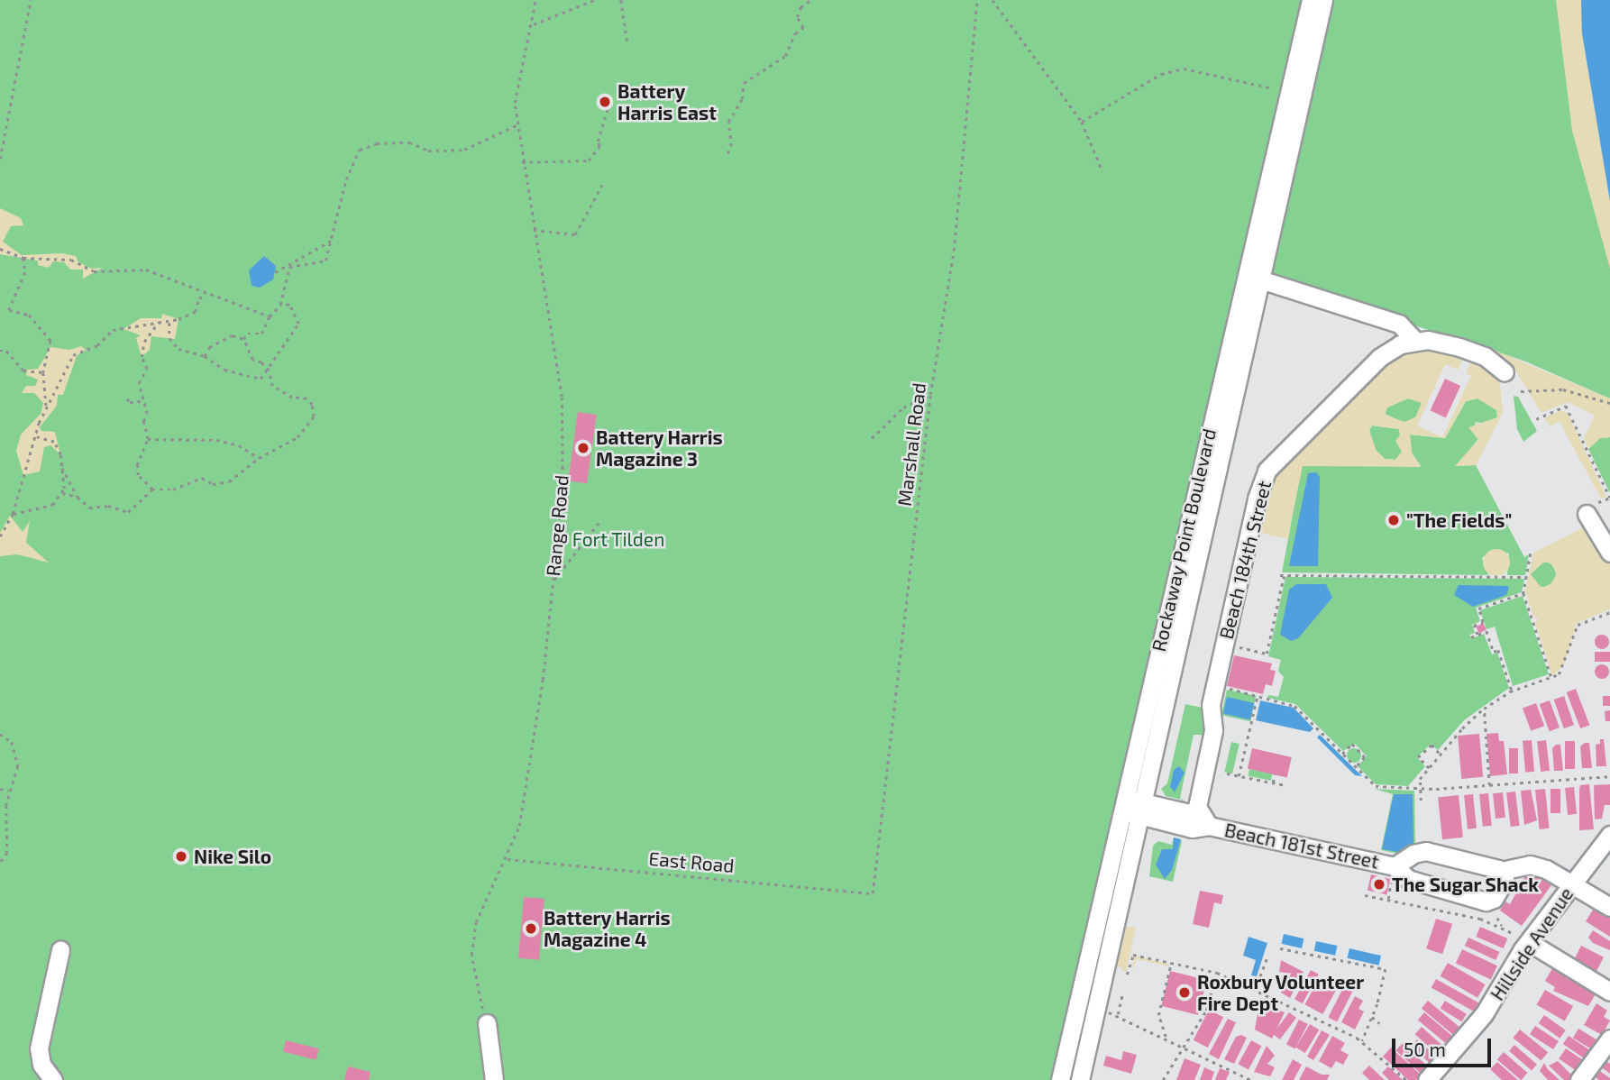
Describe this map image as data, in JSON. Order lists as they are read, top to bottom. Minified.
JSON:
{"streets":{"street":["Rockaway Point Boulevard","Beach 184th Street","Beach 181st Street","Hillside Avenue"],"path":["Marshall Road","Range Road","East Road"]},"crossings":[["Marshall Road","East Road"],["Range Road","East Road"],["Rockaway Point Boulevard","Beach 181st Street"],["Beach 184th Street","Beach 181st Street"]],"parks":["Fort Tilden"],"places":["Battery Harris East","Battery Harris Magazine 3","\"The Fields\"","Nike Silo","The Sugar Shack","Battery Harris Magazine 4","Roxbury Volunteer Fire Dept"],"scale_bar":"50 m"}
